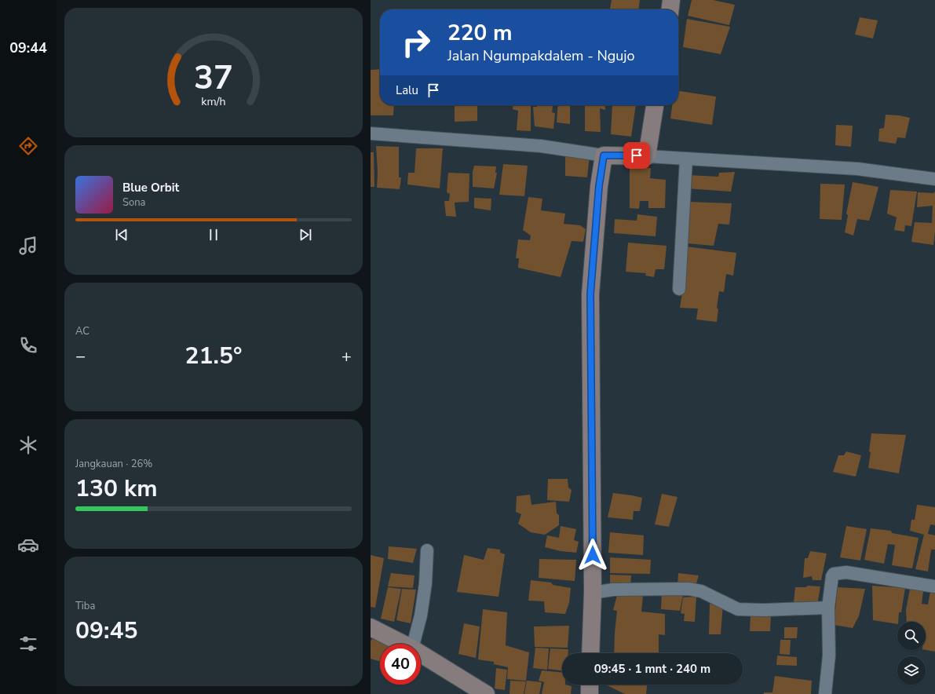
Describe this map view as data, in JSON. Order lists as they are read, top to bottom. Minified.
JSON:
{"page":{"tabs":"09:44","turn":["220 m","Jalan Ngumpakdalem - Ngujo"],"then":"Lalu","song":["Blue Orbit","Sona"],"tile":["AC",["Jangkauan · 26%","130 km"],["Tiba","09:45"]],"heat":["−","21.5°","+"],"limit":"40","trip":"09:45 · 1 mnt · 240 m","gauge":["37","km/h"]}}
